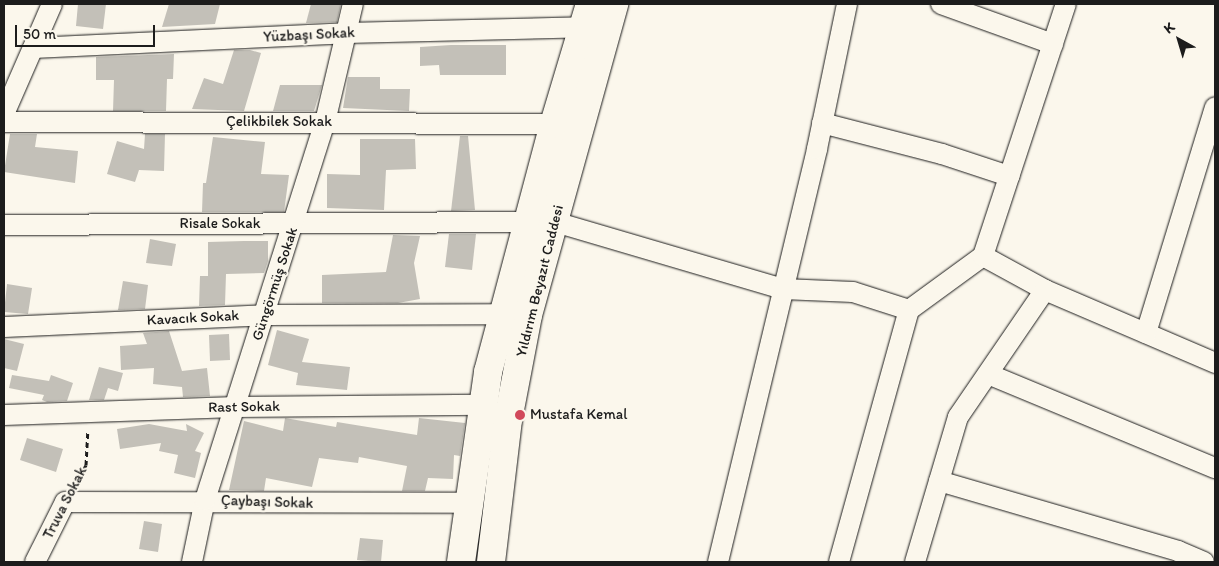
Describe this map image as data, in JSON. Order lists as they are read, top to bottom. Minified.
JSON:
{"streets":{"main road":["Yıldırım Beyazıt Caddesi"],"street":["Yüzbaşı Sokak","Çelikbilek Sokak","Risale Sokak","Güngörmüş Sokak","Kavacık Sokak","Rast Sokak","Çaybaşı Sokak","Truva Sokak"]},"crossings":[["Yüzbaşı Sokak","Güngörmüş Sokak"],["Çelikbilek Sokak","Güngörmüş Sokak"],["Risale Sokak","Güngörmüş Sokak"],["Güngörmüş Sokak","Kavacık Sokak"],["Güngörmüş Sokak","Rast Sokak"],["Güngörmüş Sokak","Çaybaşı Sokak"],["Rast Sokak","Truva Sokak"],["Çaybaşı Sokak","Truva Sokak"]],"places":["Mustafa Kemal"],"scale_bar":"50 m","north":"top left"}
